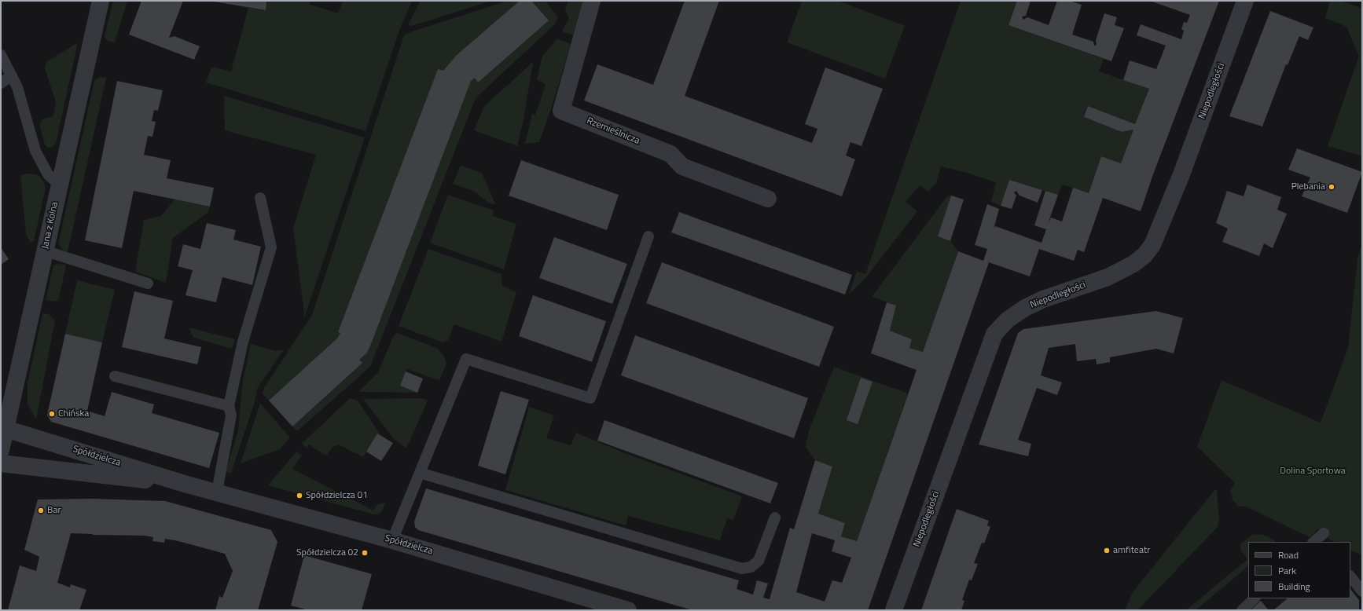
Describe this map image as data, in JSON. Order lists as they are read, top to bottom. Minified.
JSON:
{"streets":{"street":["Niepodległości","Rzemieślnicza","Jana z Kolna","Spółdzielcza"]},"crossings":[["Jana z Kolna","Spółdzielcza"]],"parks":["Dolina Sportowa"],"places":["Plebania","Chińska","Spółdzielcza 01","Bar","amfiteatr","Spółdzielcza 02"],"legend":["Road","Park","Building"]}
